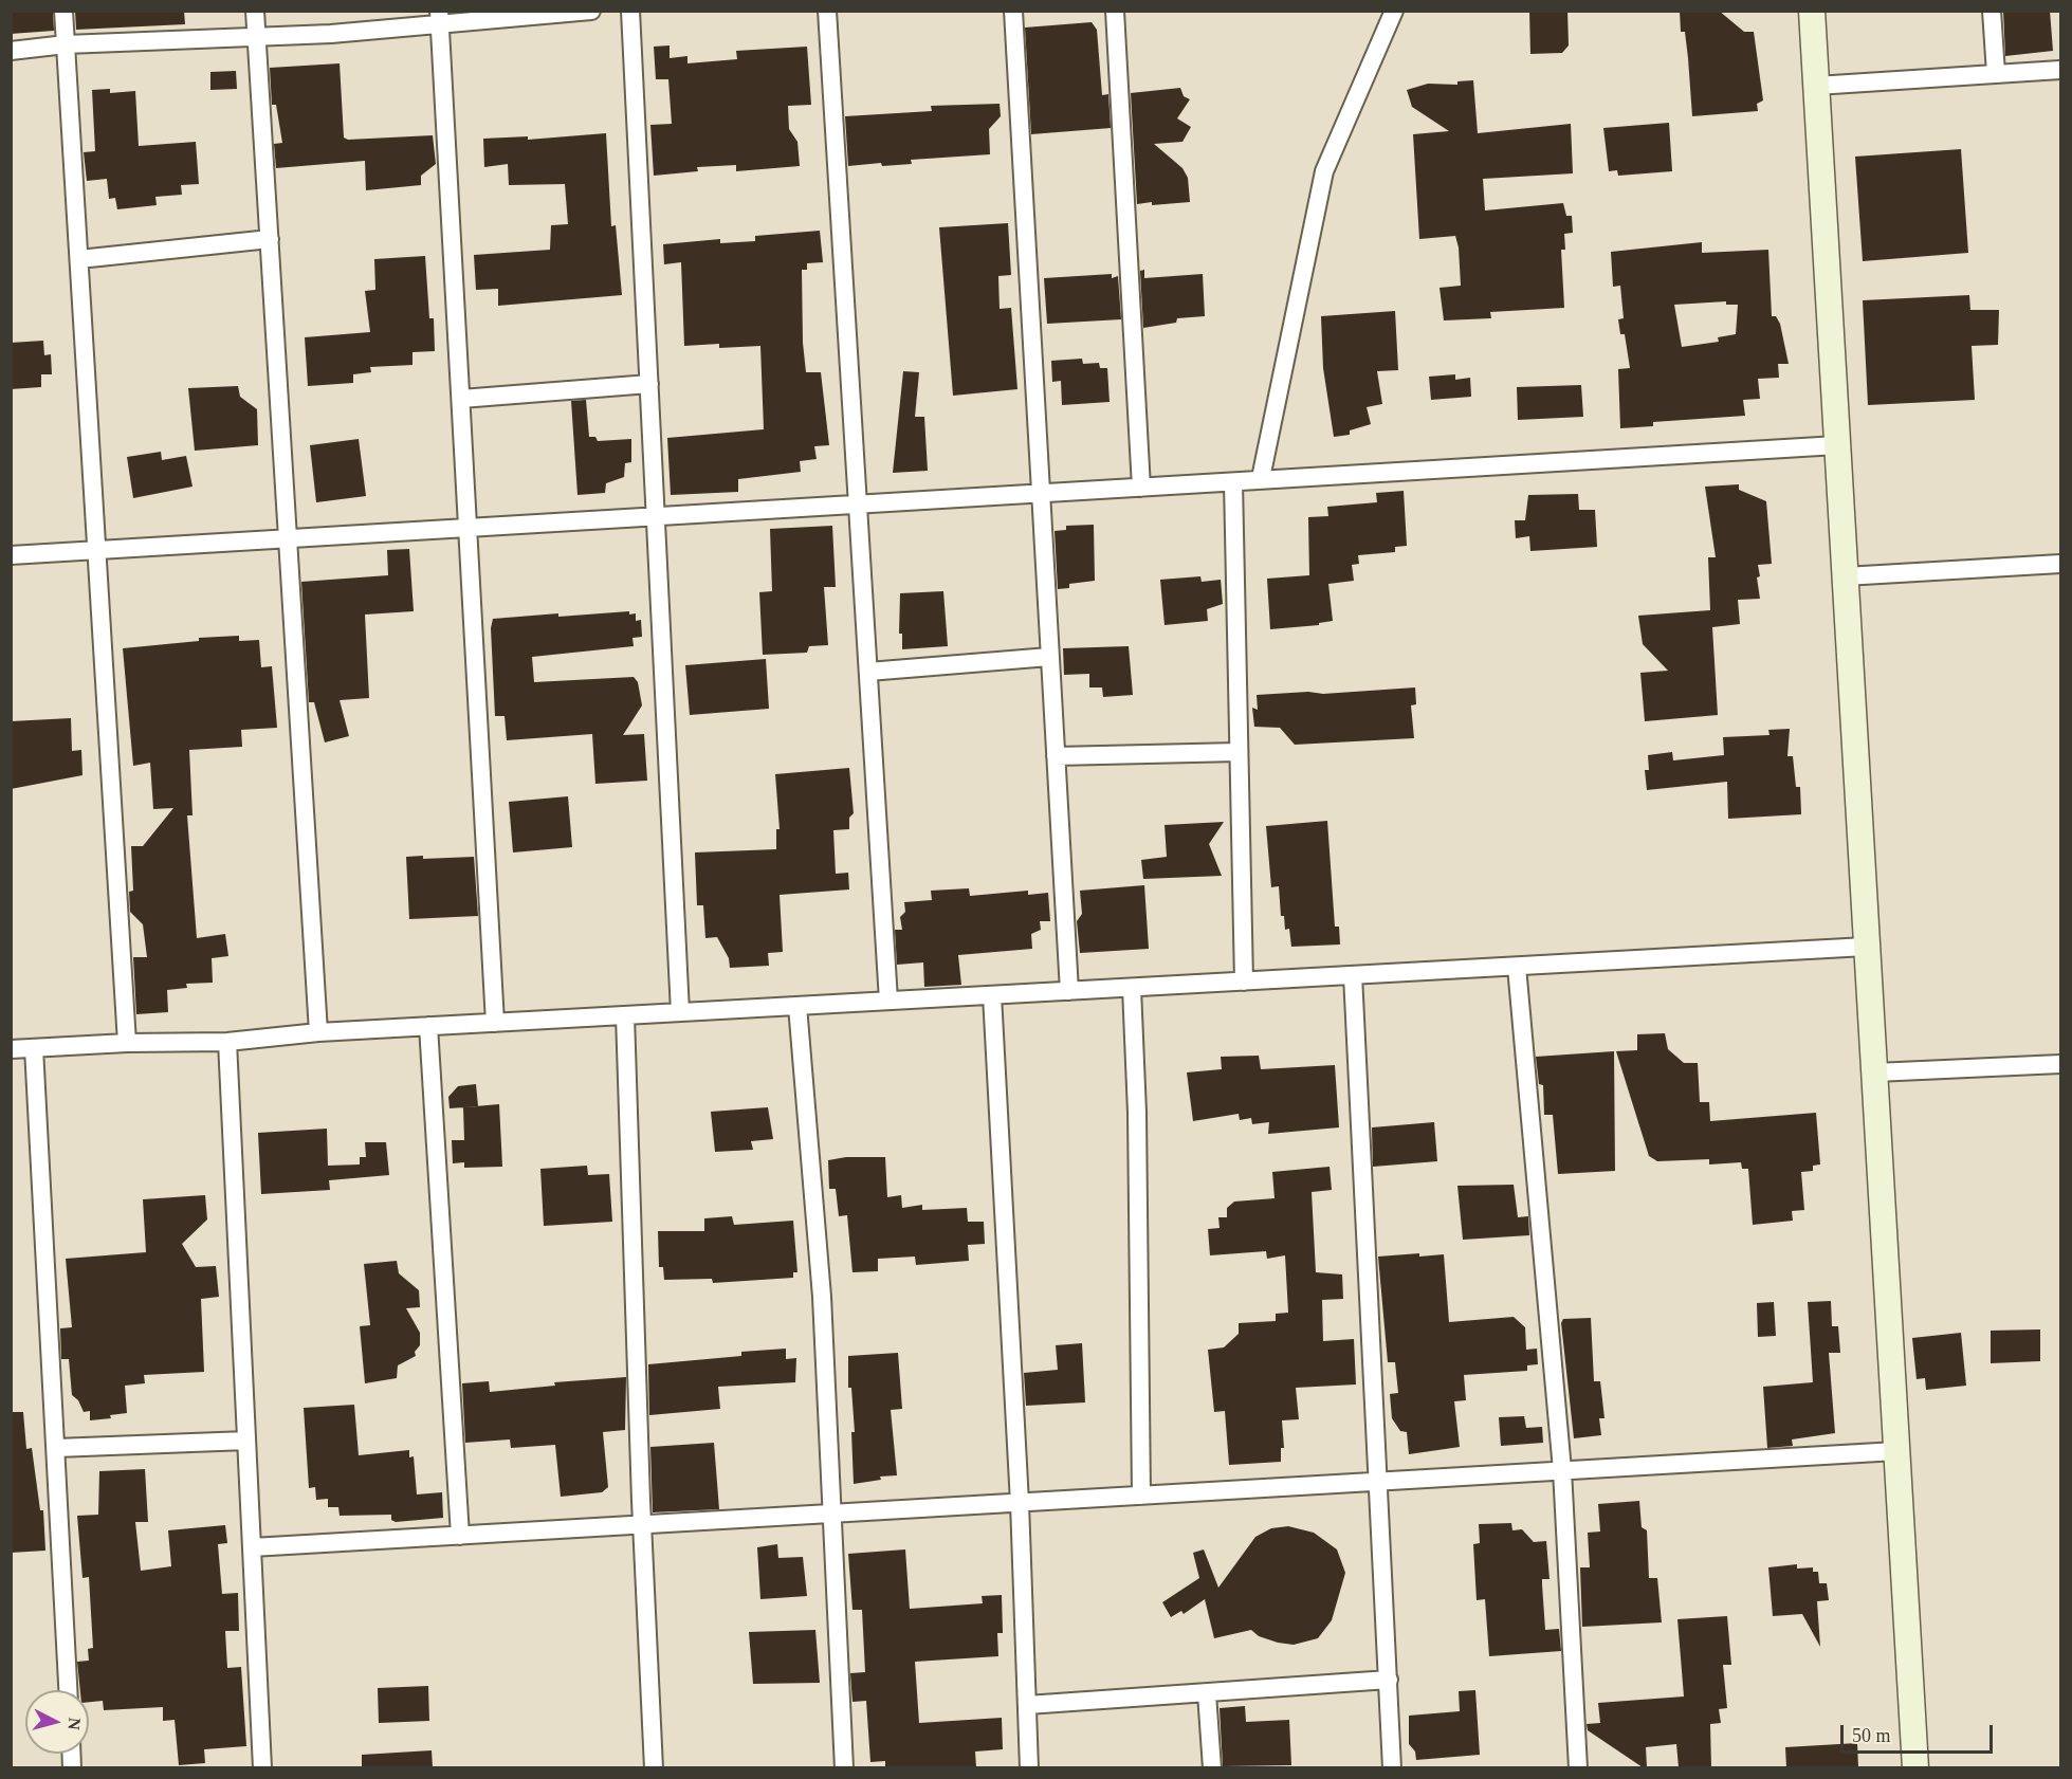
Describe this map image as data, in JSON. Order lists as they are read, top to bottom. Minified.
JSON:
{"scale_bar":"50 m","north":"right"}
